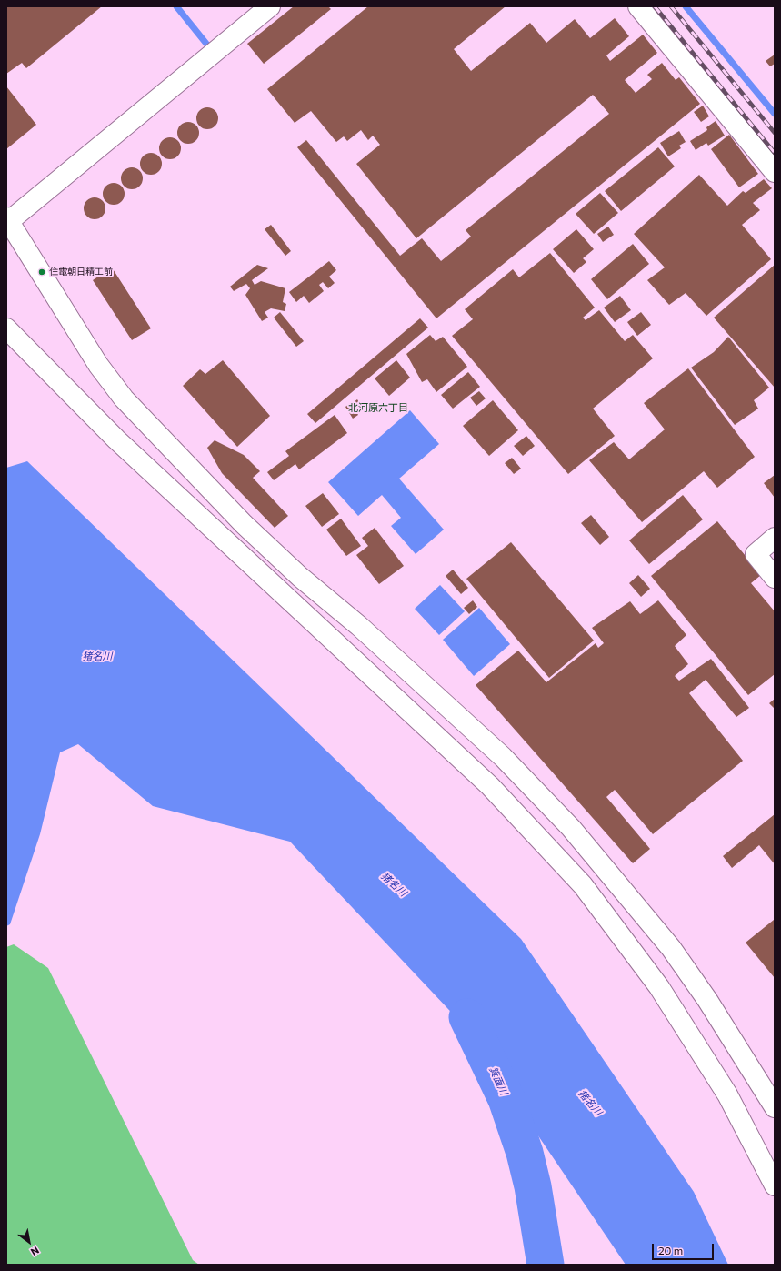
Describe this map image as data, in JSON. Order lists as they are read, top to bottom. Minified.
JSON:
{"districts":["北河原六丁目"],"water":["猪名川","箕面川"],"places":["住電朝日精工前"],"scale_bar":"20 m","north":"bottom right"}
